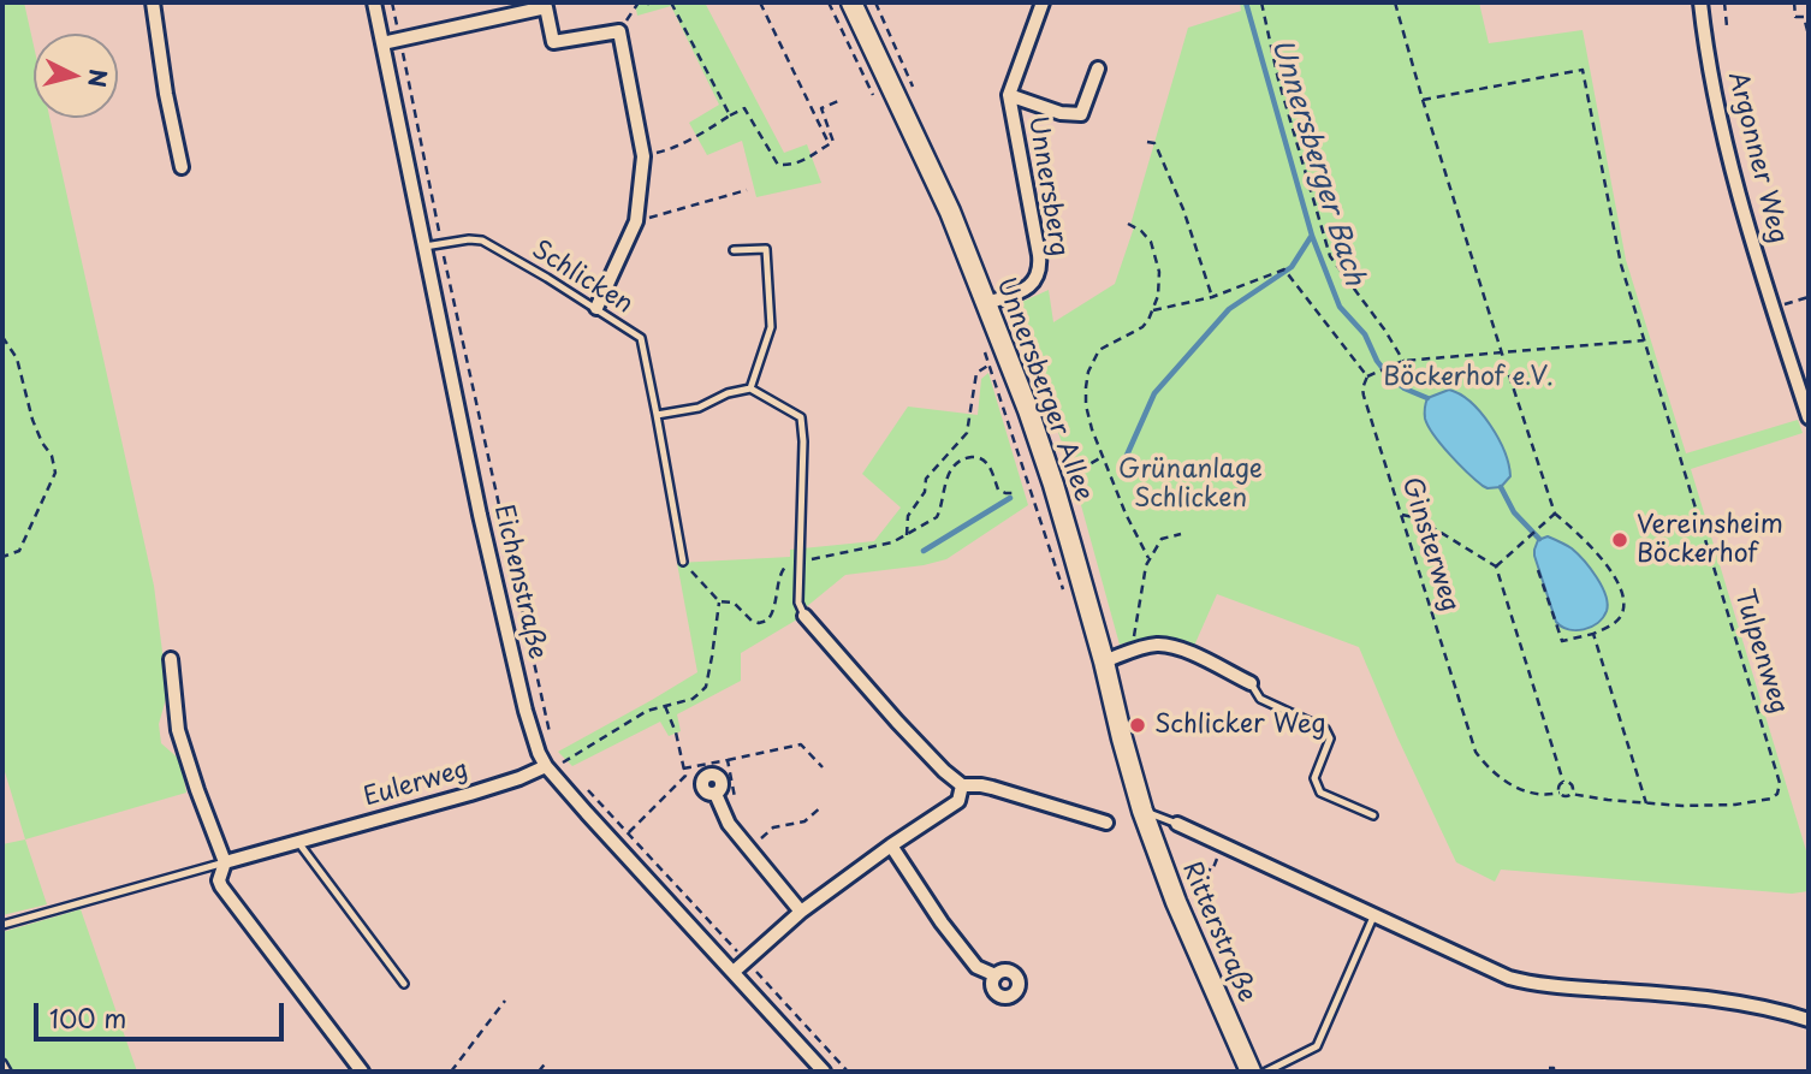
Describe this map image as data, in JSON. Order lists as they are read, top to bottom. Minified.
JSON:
{"streets":{"main road":["Unnersberger Allee","Ritterstraße"],"street":["Argonner Weg","Unnersberg","Eichenstraße","Eulerweg"],"lane":["Schlicken"],"path":["Ginsterweg","Tulpenweg"]},"crossings":[["Unnersberg","Unnersberger Allee"],["Schlicken","Eichenstraße"],["Unnersberger Allee","Ritterstraße"],["Ginsterweg","Tulpenweg"],["Eichenstraße","Eulerweg"]],"water":["Unnersberger Bach"],"parks":["Böckerhof e.V.","Grünanlage Schlicken"],"places":["Vereinsheim Böckerhof","Schlicker Weg"],"scale_bar":"100 m","north":"right"}
